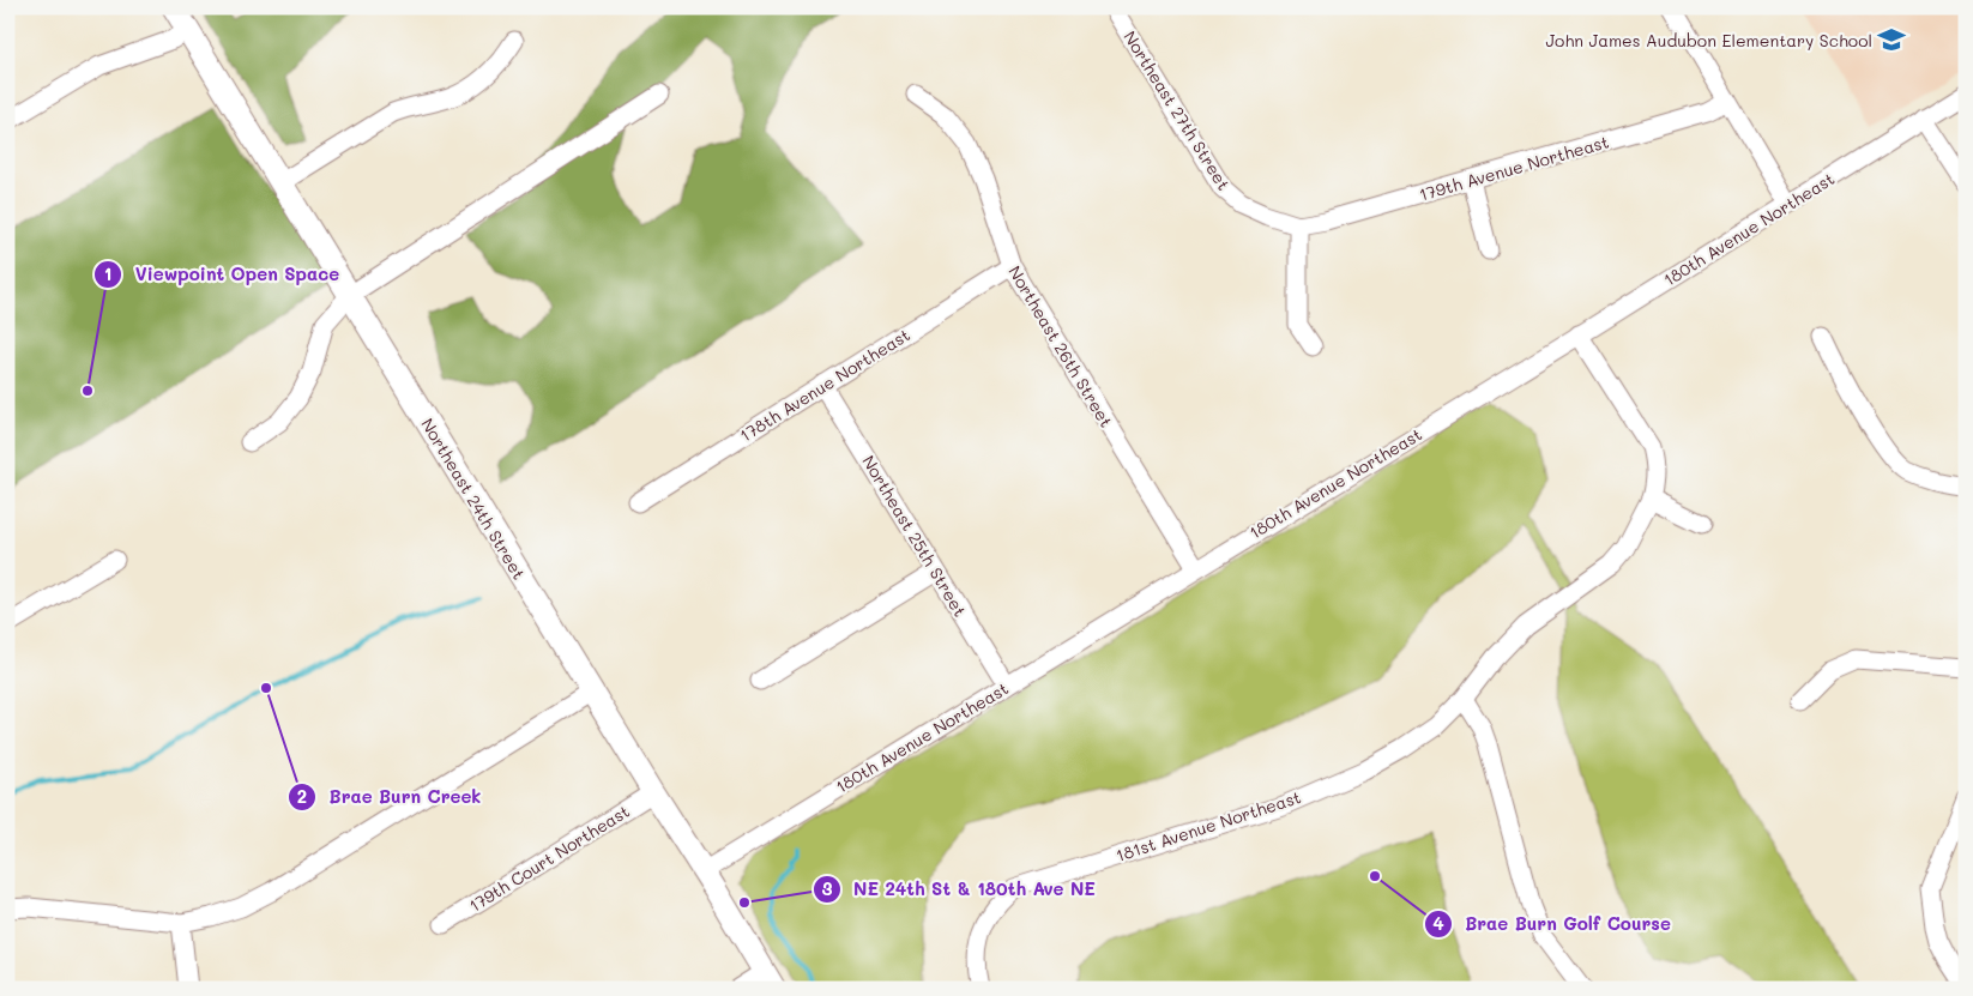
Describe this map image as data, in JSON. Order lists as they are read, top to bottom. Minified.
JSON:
{"streets":{"main road":["Northeast 24th Street"],"street":["Northeast 27th Street","179th Avenue Northeast","180th Avenue Northeast","Northeast 26th Street","178th Avenue Northeast","Northeast 25th Street","181st Avenue Northeast","179th Court Northeast"]},"crossings":[["Northeast 27th Street","179th Avenue Northeast"],["180th Avenue Northeast","Northeast 26th Street"],["180th Avenue Northeast","Northeast 24th Street"],["180th Avenue Northeast","Northeast 25th Street"],["180th Avenue Northeast","181st Avenue Northeast"],["Northeast 26th Street","178th Avenue Northeast"],["178th Avenue Northeast","Northeast 25th Street"],["Northeast 24th Street","179th Court Northeast"]],"places":{"school or university":["John James Audubon Elementary School"],"other":["Viewpoint Open Space","Brae Burn Creek","Brae Burn Golf Course","NE 24th St & 180th Ave NE"]}}
